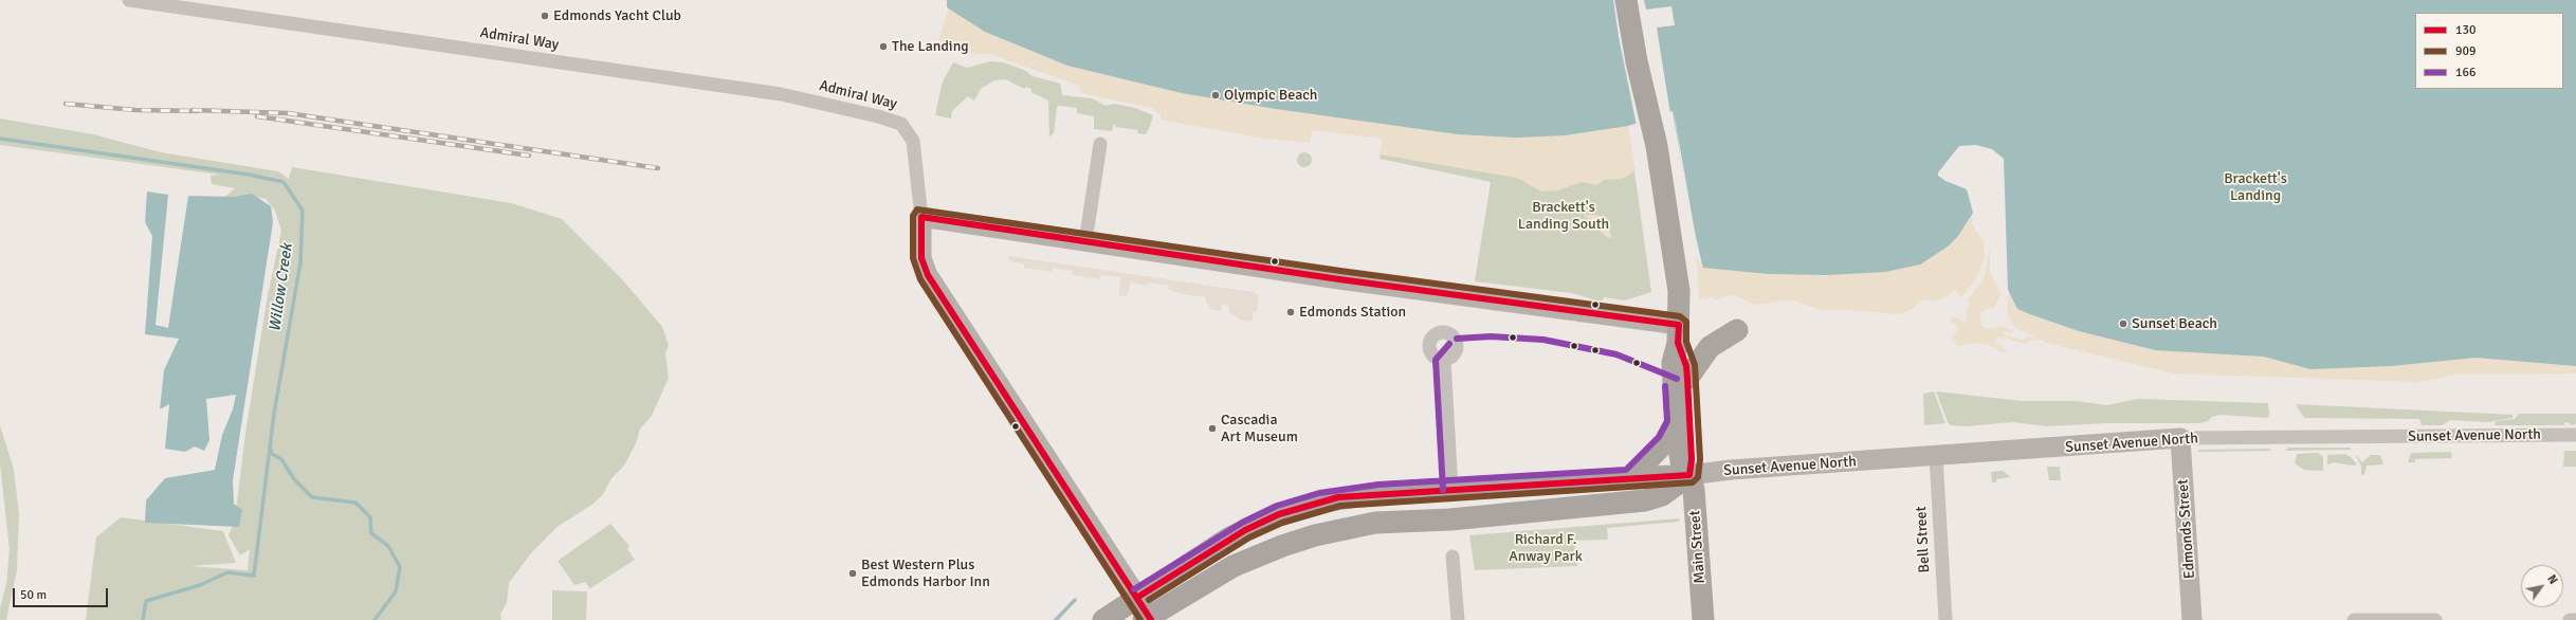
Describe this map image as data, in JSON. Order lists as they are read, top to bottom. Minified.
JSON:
{"streets":{"main road":["Main Street"],"street":["Admiral Way","Sunset Avenue North","Edmonds Street","Bell Street"]},"crossings":[["Sunset Avenue North","Edmonds Street"],["Sunset Avenue North","Bell Street"],["Sunset Avenue North","Main Street"]],"water":["Willow Creek"],"parks":["Brackett's Landing","Brackett's Landing South","Richard F. Anway Park"],"places":["Edmonds Yacht Club","The Landing","Olympic Beach","Edmonds Station","Sunset Beach","Cascadia Art Museum","Best Western Plus Edmonds Harbor Inn"],"lines":["transit line 909","transit line 130","transit line 166"],"legend":["130","909","166"],"scale_bar":"50 m","north":"top right"}
